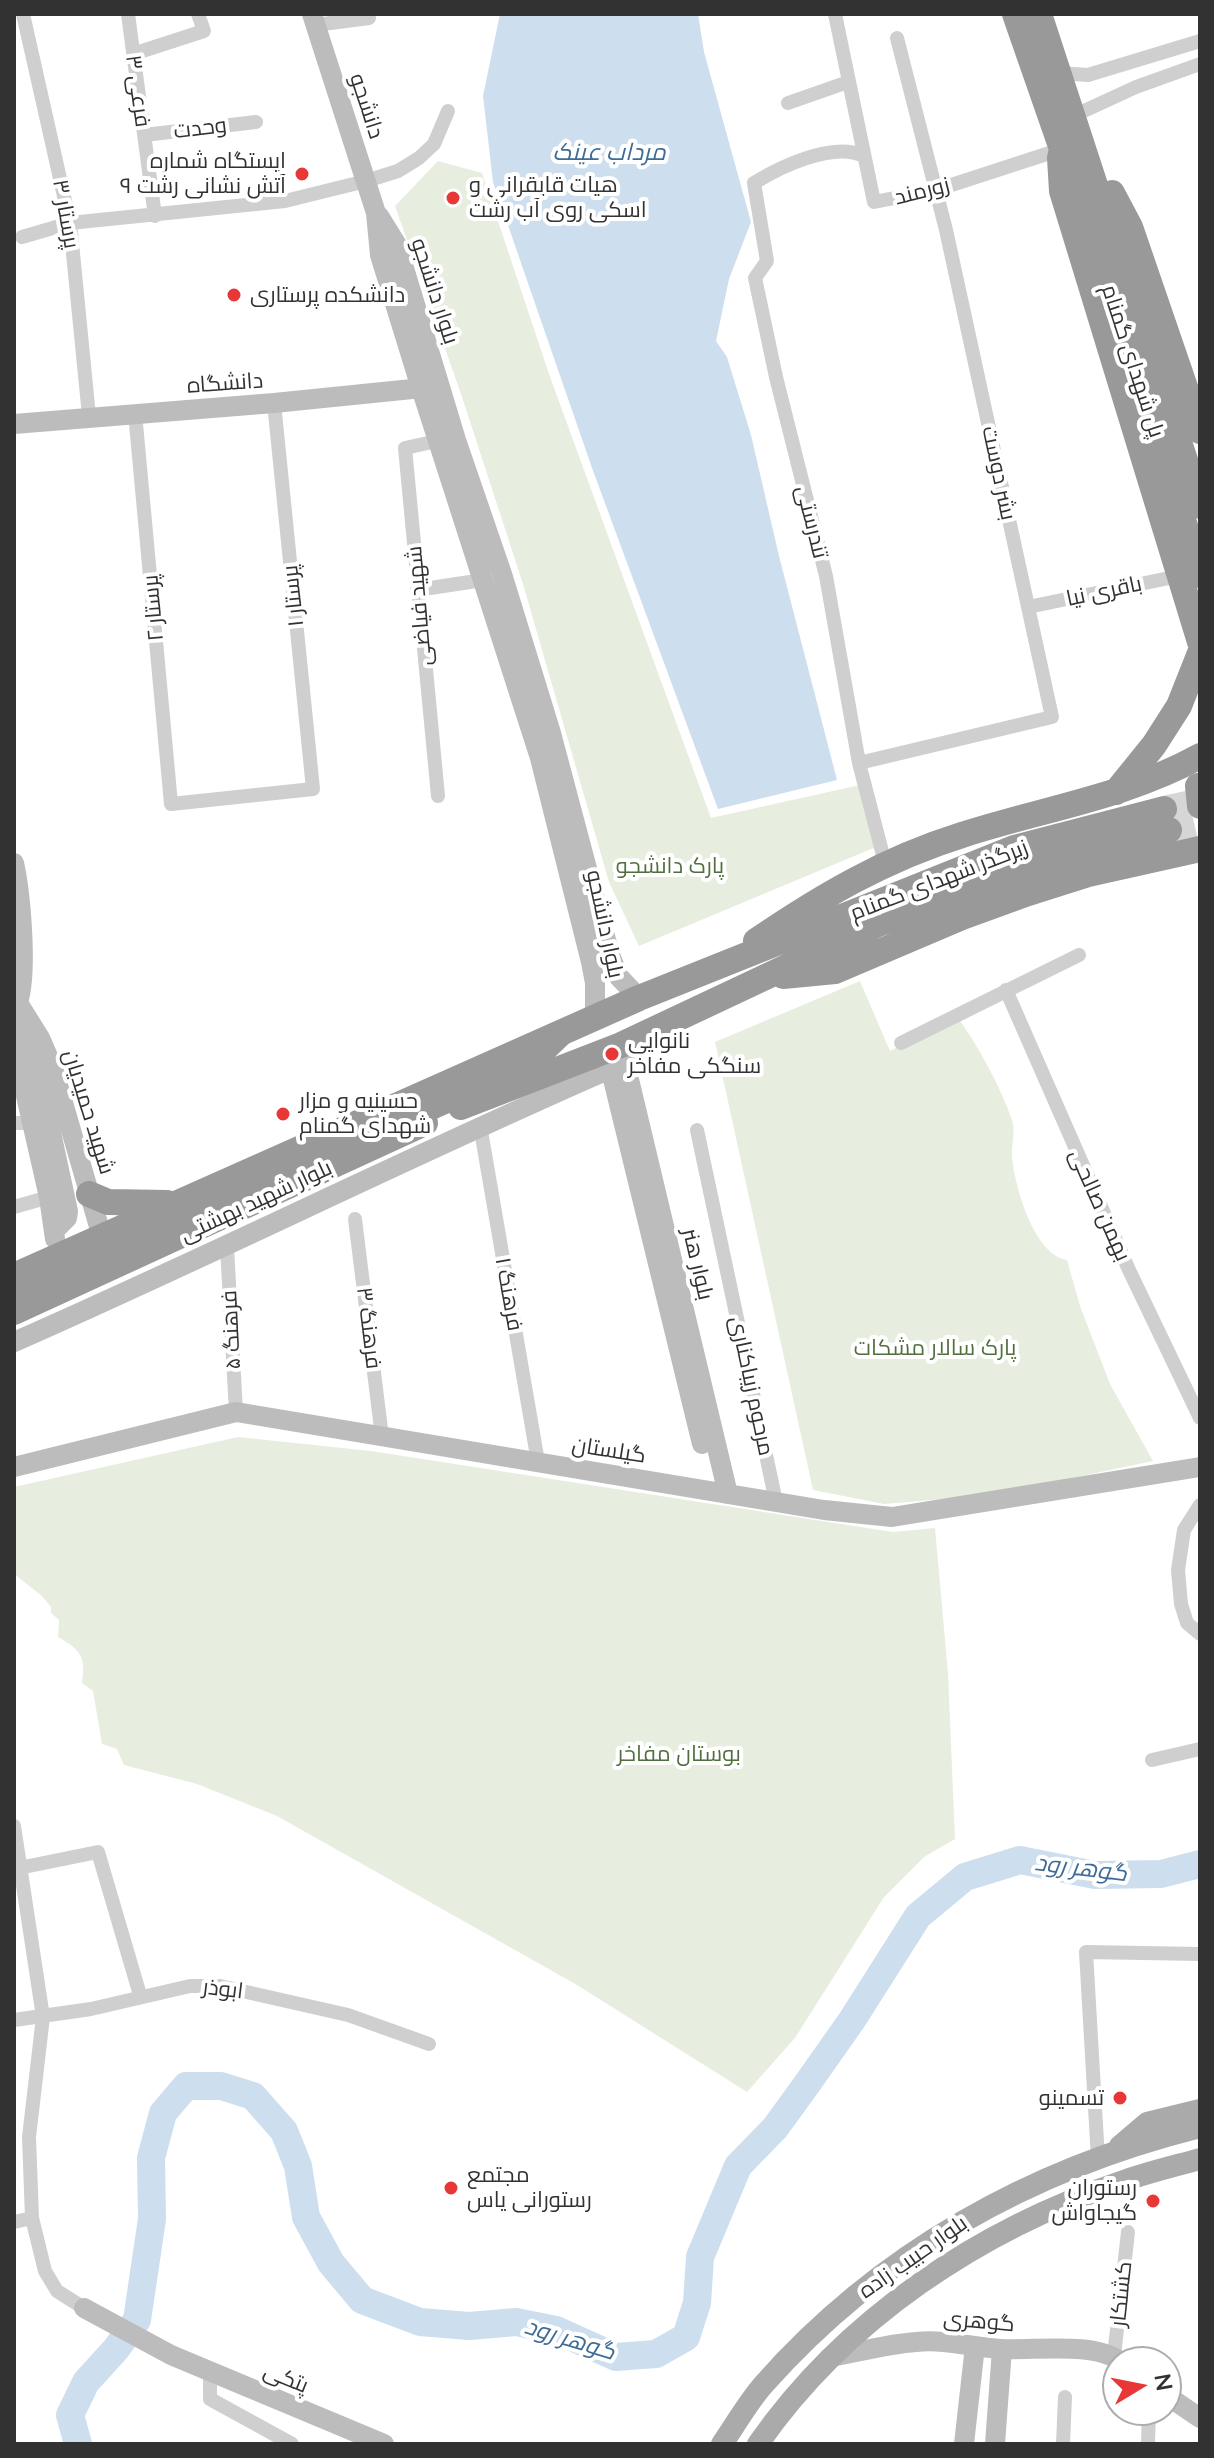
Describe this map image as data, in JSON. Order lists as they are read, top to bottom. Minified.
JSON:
{"streets":{"highway":["پل شهدای گمنام","زیرگذر شهدای گمنام","بلوار شهید بهشتی"],"main road":["بلوار حبیب زاده"],"street":["فرعی ۳","دانشجو","وحدت","زورمند","پرستار ۳","بلوار دانشجو","دانشگاه","بشر دوست","تندرستی","باقری نیا","پرستار ۱","شهید فیاضی","پرستار ۲","شهید حمیدیان","بهمن صالحی","بلوار هنر","فرهنگ ۱","فرهنگ ۳","فرهنگ ۵","مرحوم زیباکناری","گیلستان","ابوذر","کشتکار","گوهری","پتکی"]},"crossings":[["فرعی ۳","وحدت"],["دانشجو","بلوار دانشجو"],["زورمند","پل شهدای گمنام"],["زورمند","بشر دوست"],["زورمند","تندرستی"],["پرستار ۳","دانشگاه"],["بلوار دانشجو","دانشگاه"],["بلوار دانشجو","شهید فیاضی"],["بلوار دانشجو","بلوار شهید بهشتی"],["پل شهدای گمنام","باقری نیا"],["دانشگاه","پرستار ۱"],["دانشگاه","پرستار ۲"],["بشر دوست","تندرستی"],["بشر دوست","باقری نیا"],["پرستار ۱","پرستار ۲"],["زیرگذر شهدای گمنام","بلوار شهید بهشتی"],["شهید حمیدیان","بلوار شهید بهشتی"],["بلوار شهید بهشتی","بلوار هنر"],["بلوار هنر","گیلستان"],["فرهنگ ۱","گیلستان"],["فرهنگ ۳","گیلستان"],["فرهنگ ۵","گیلستان"],["مرحوم زیباکناری","گیلستان"],["بلوار حبیب زاده","گوهری"]],"water":["مرداب عینک","گوهر رود"],"parks":["پارک دانشجو","پارک سالار مشکات","بوستان مفاخر"],"places":["ایستگاه شماره ۹ آتش نشانی رشت","هیات قایقرانی و اسکی روی آب رشت","دانشکده پرستاری","نانوایی سنگکی مفاخر","حسینیه و مزار شهدای گمنام","تسمینو","مجتمع رستورانی یاس","رستوران گیجاواش"],"north":"right"}
